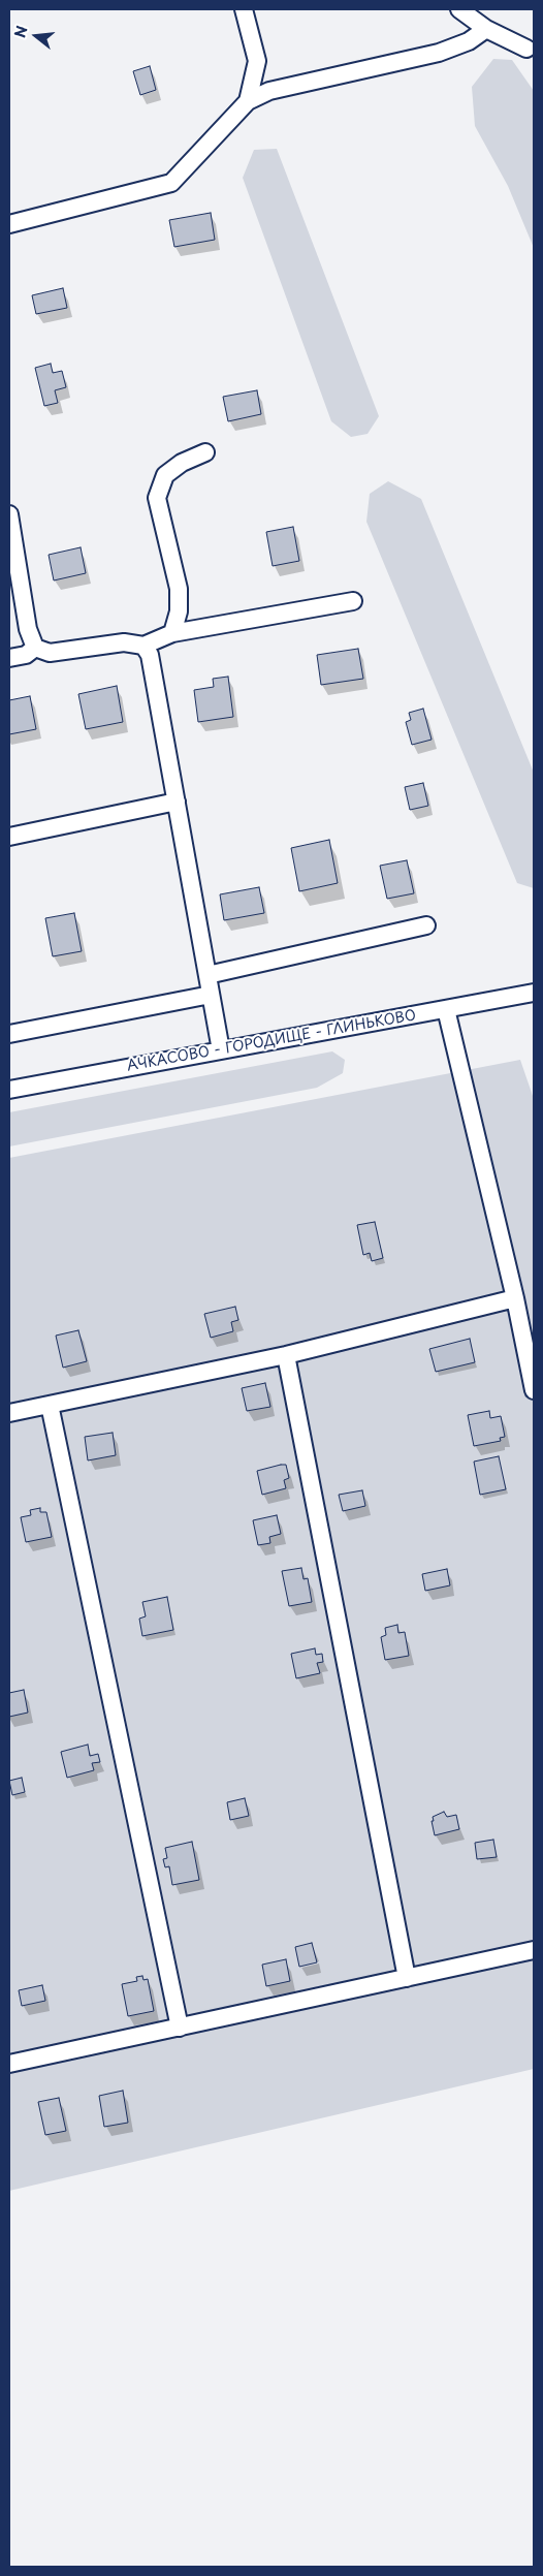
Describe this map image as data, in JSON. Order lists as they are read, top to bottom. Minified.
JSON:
{"streets":{"street":["АЧКАСОВО - ГОРОДИЩЕ - ГЛИНЬКОВО"]},"north":"left"}
